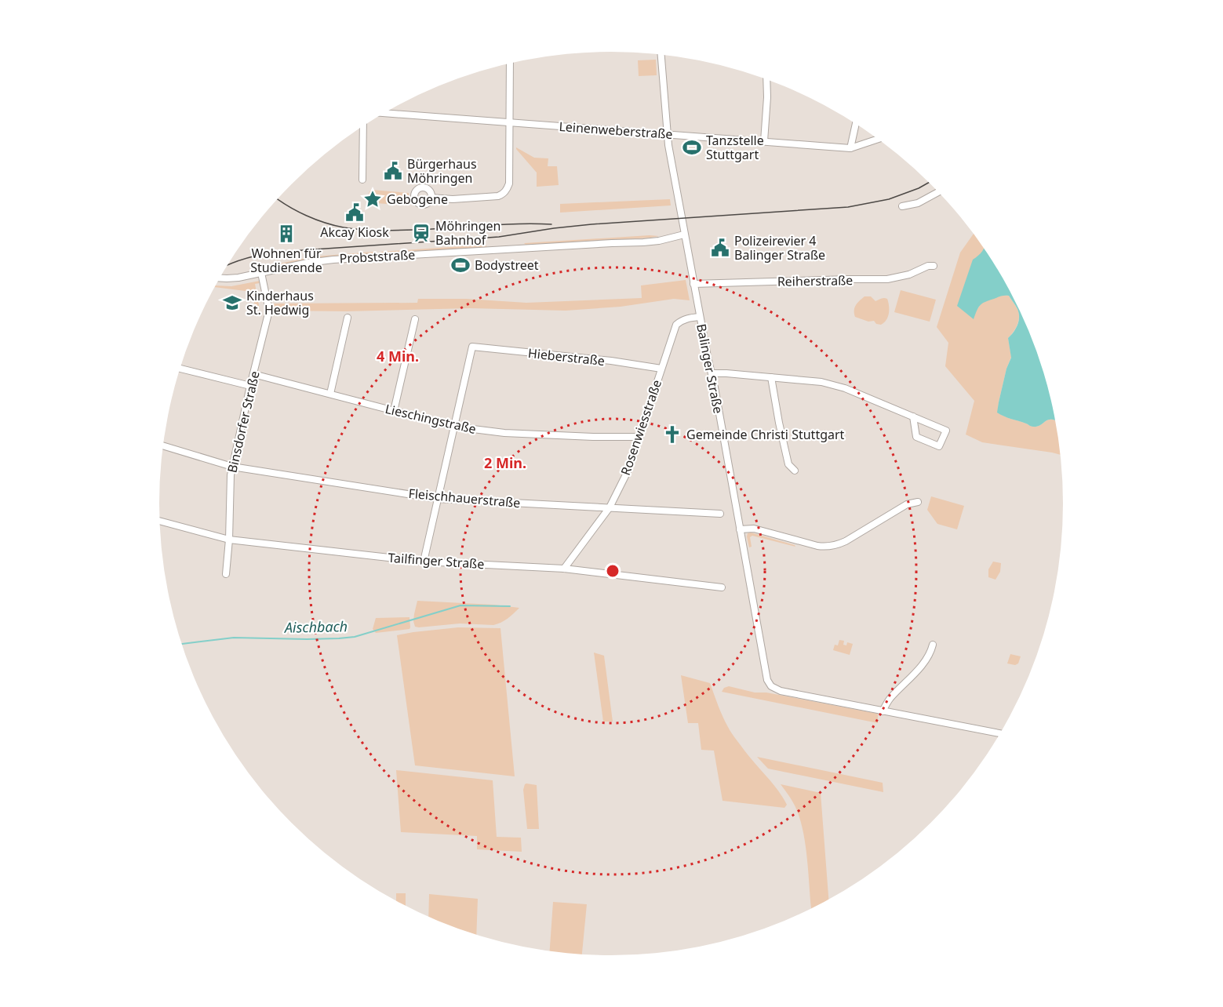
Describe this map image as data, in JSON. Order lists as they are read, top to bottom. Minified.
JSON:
{"streets":{"street":["Leinenweberstraße","Probststraße","Reiherstraße","Hieberstraße","Balinger Straße","Lieschingstraße","Binsdorfer Straße","Rosenwiesstraße","Fleischhauerstraße","Tailfinger Straße"]},"crossings":[["Leinenweberstraße","Balinger Straße"],["Probststraße","Balinger Straße"],["Probststraße","Binsdorfer Straße"],["Reiherstraße","Balinger Straße"],["Hieberstraße","Lieschingstraße"],["Hieberstraße","Rosenwiesstraße"],["Balinger Straße","Rosenwiesstraße"],["Lieschingstraße","Binsdorfer Straße"],["Lieschingstraße","Rosenwiesstraße"],["Binsdorfer Straße","Fleischhauerstraße"],["Binsdorfer Straße","Tailfinger Straße"],["Rosenwiesstraße","Fleischhauerstraße"],["Rosenwiesstraße","Tailfinger Straße"]],"water":["Aischbach"],"places":{"sports":["Tanzstelle Stuttgart","Bodystreet"],"public building":["Bürgerhaus Möhringen","Akcay Kiosk","Polizeirevier 4 Balinger Straße"],"place":["Gebogene"],"station":["Möhringen Bahnhof"],"building":["Wohnen für Studierende"],"school or university":["Kinderhaus St. Hedwig"],"church":["Gemeinde Christi Stuttgart"]},"rings":["4 Min.","2 Min."]}
